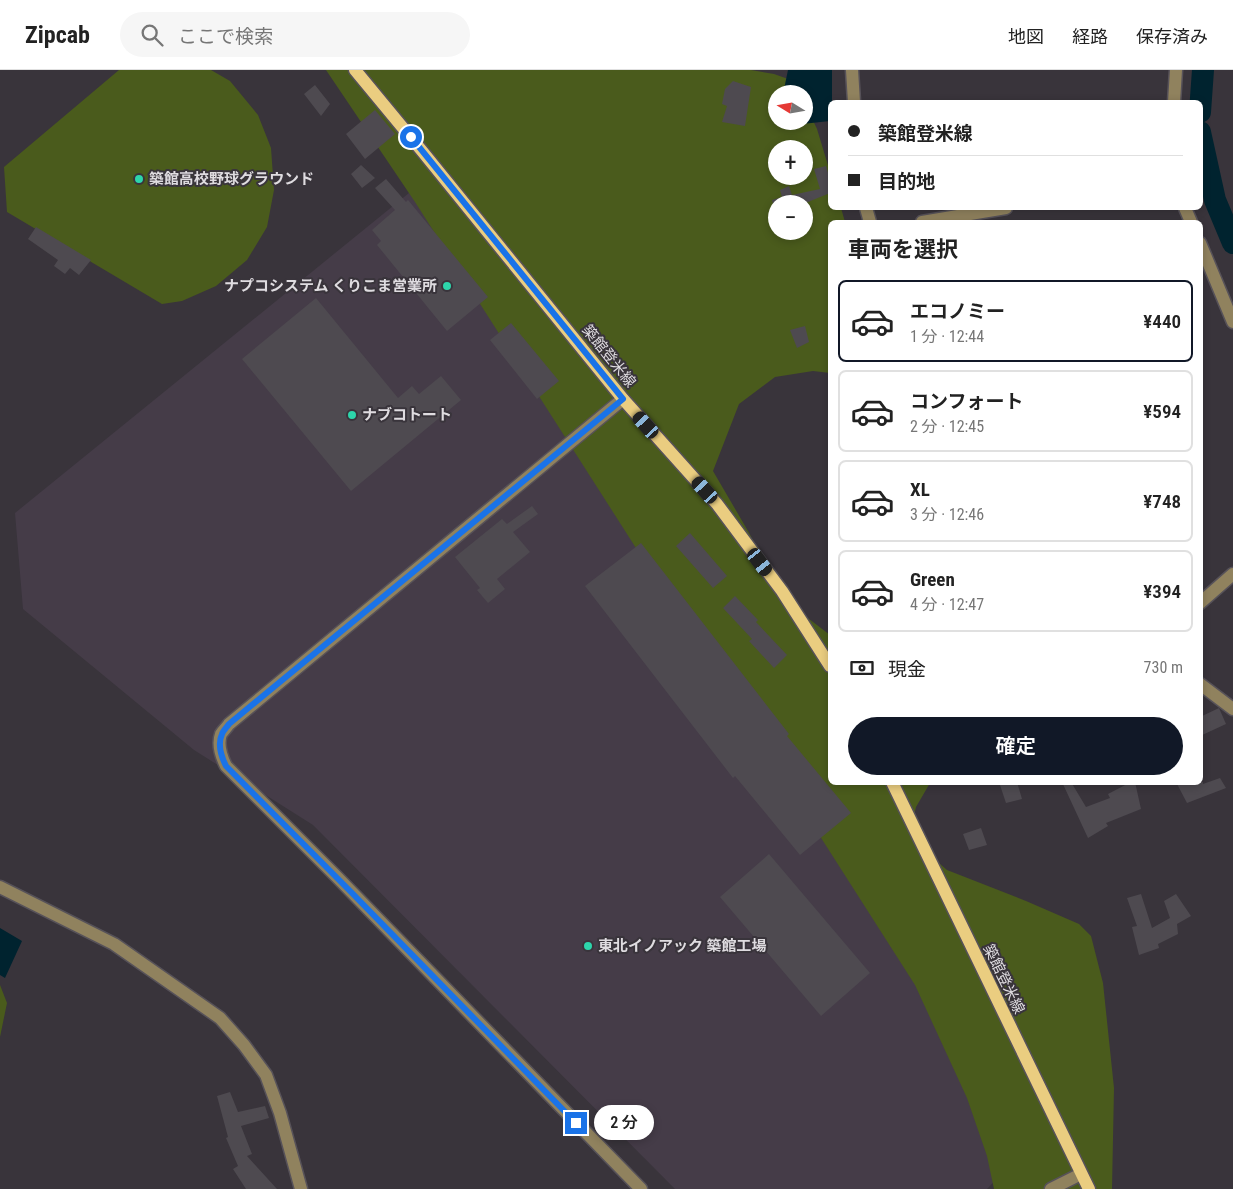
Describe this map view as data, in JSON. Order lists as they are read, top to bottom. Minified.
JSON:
{"streets":{"main road":["築館登米線"]},"places":["築館高校野球グラウンド","ナプコシステム くりこま営業所","ナブコトート","東北イノアック 築館工場"],"north":"left","page":{"header":"Zipcab","search":"ここで検索","nav":["地図","経路","保存済み"],"map_buttons":["+","−"],"banner":["築館登米線","目的地"],"heading":"車両を選択","list":[{"name":"エコノミー","note":"1 分 · 12:44","value":"¥440"},{"name":"コンフォート","note":"2 分 · 12:45","value":"¥594"},{"name":"XL","note":"3 分 · 12:46","value":"¥748"},{"name":"Green","note":"4 分 · 12:47","value":"¥394"}],"pay":["現金","730 m"],"buttons":"確定","bubble":"2 分"}}
